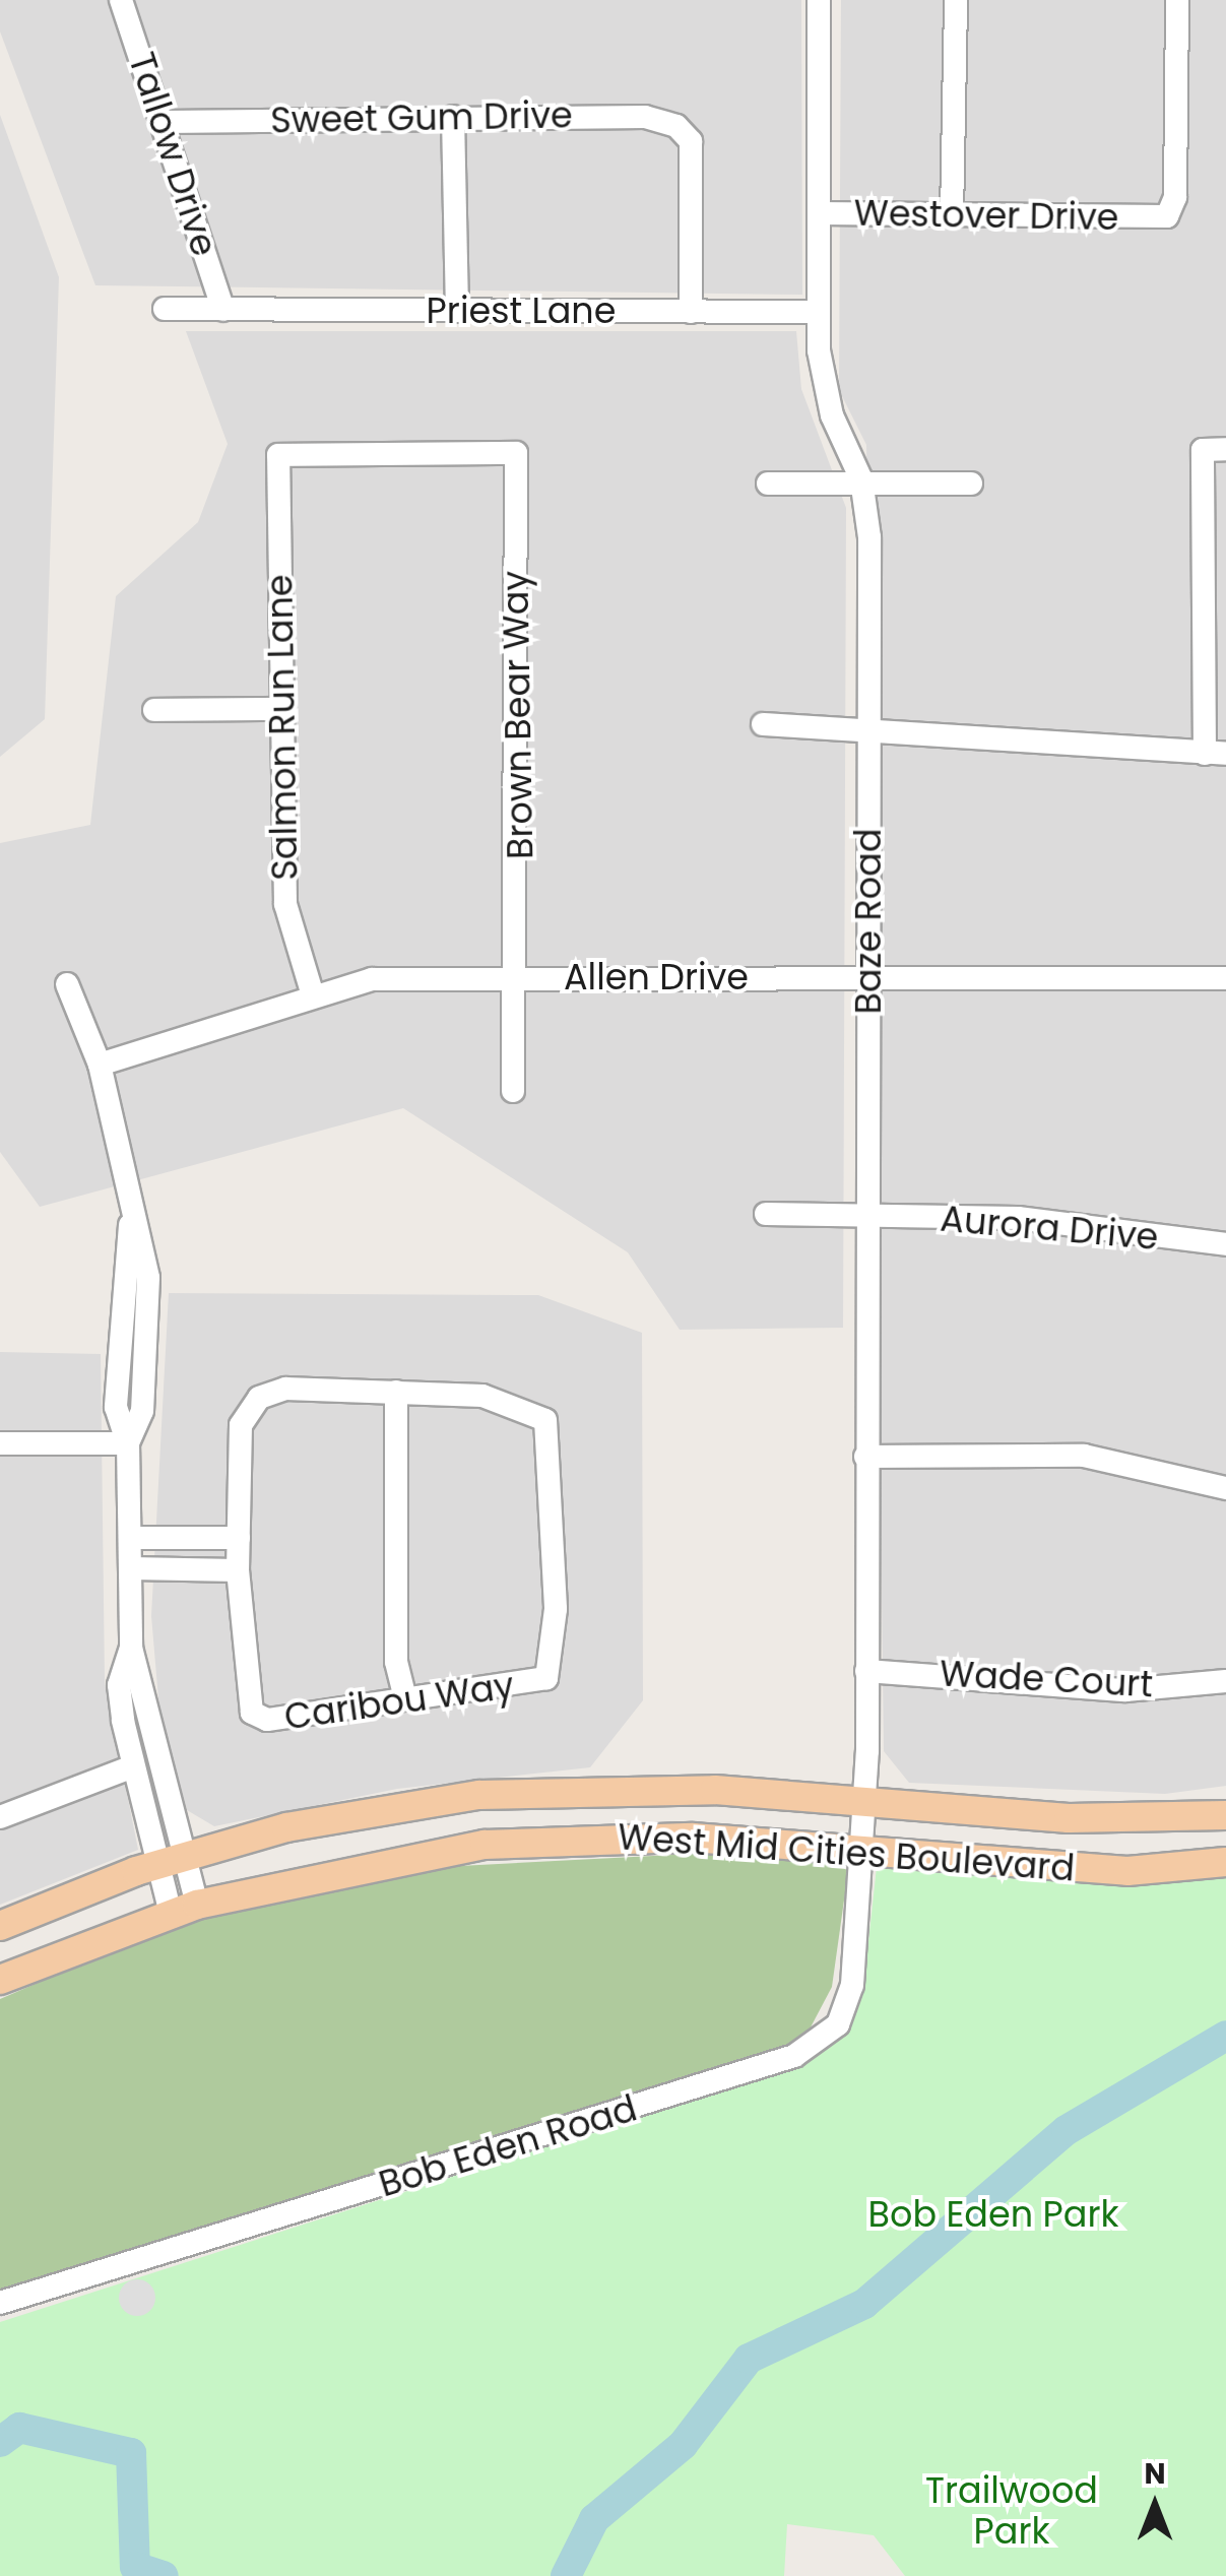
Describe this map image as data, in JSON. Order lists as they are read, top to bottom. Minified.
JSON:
{"streets":{"main road":["West Mid Cities Boulevard"],"street":["Sweet Gum Drive","Tallow Drive","Westover Drive","Priest Lane","Brown Bear Way","Salmon Run Lane","Baze Road","Allen Drive","Aurora Drive","Wade Court","Caribou Way","Bob Eden Road"]},"crossings":[["Sweet Gum Drive","Tallow Drive"],["Sweet Gum Drive","Priest Lane"],["Tallow Drive","Priest Lane"],["Westover Drive","Baze Road"],["Priest Lane","Baze Road"],["Brown Bear Way","Salmon Run Lane"],["Brown Bear Way","Allen Drive"],["Salmon Run Lane","Allen Drive"],["Baze Road","Allen Drive"],["Baze Road","Aurora Drive"],["Baze Road","Wade Court"],["Baze Road","West Mid Cities Boulevard"],["Baze Road","Bob Eden Road"],["West Mid Cities Boulevard","Bob Eden Road"]],"parks":["Bob Eden Park","Trailwood Park"],"north":"top"}
